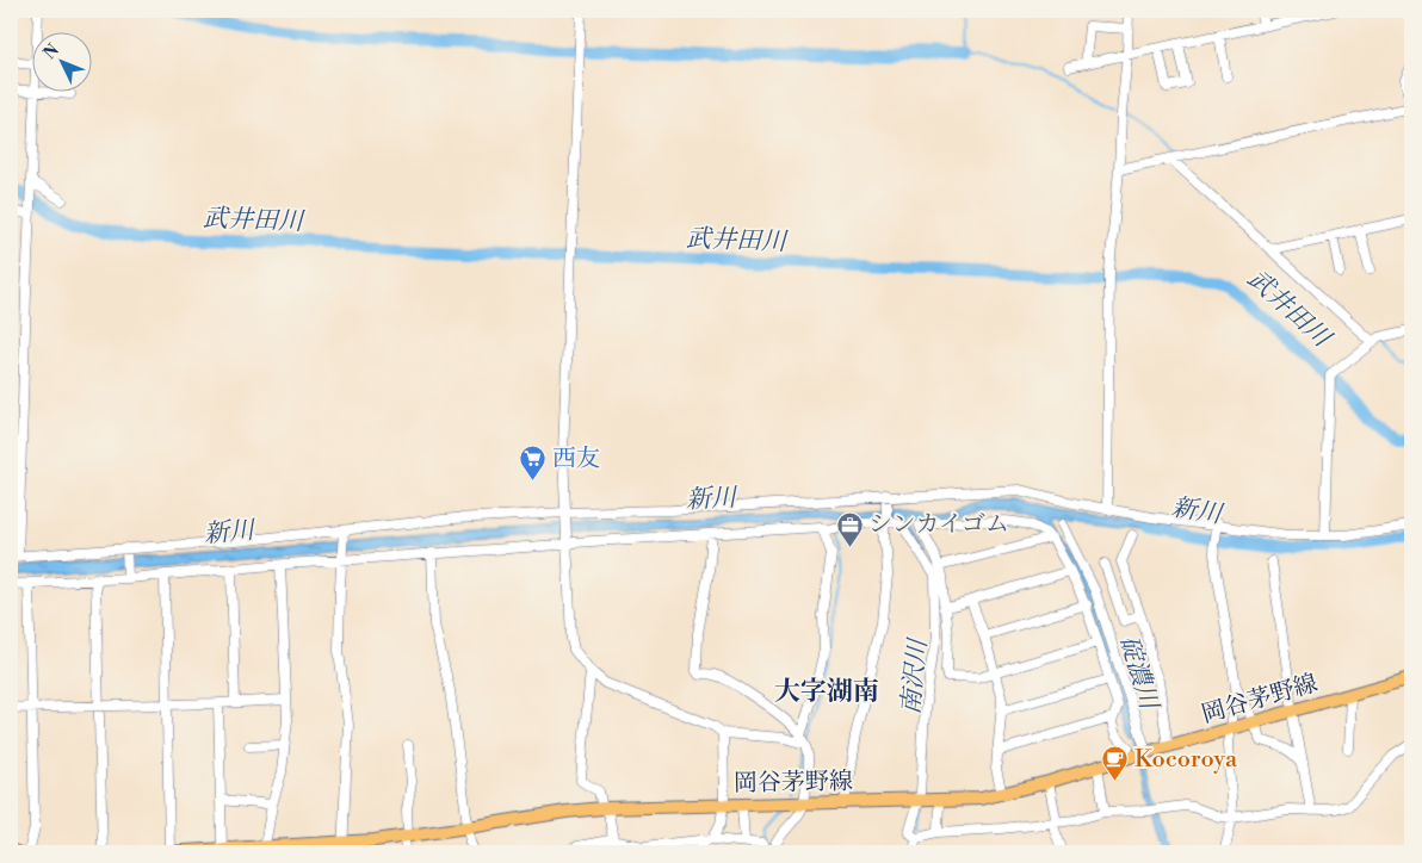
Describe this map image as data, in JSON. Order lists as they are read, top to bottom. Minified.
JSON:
{"streets":{"main road":["岡谷茅野線"]},"districts":["大字湖南"],"water":["武井田川","新川","碇濃川","南沢川"],"places":{"supermarket":["西友"],"office":["シンカイゴム"],"cafe":["Kocoroya"]},"north":"top left"}
